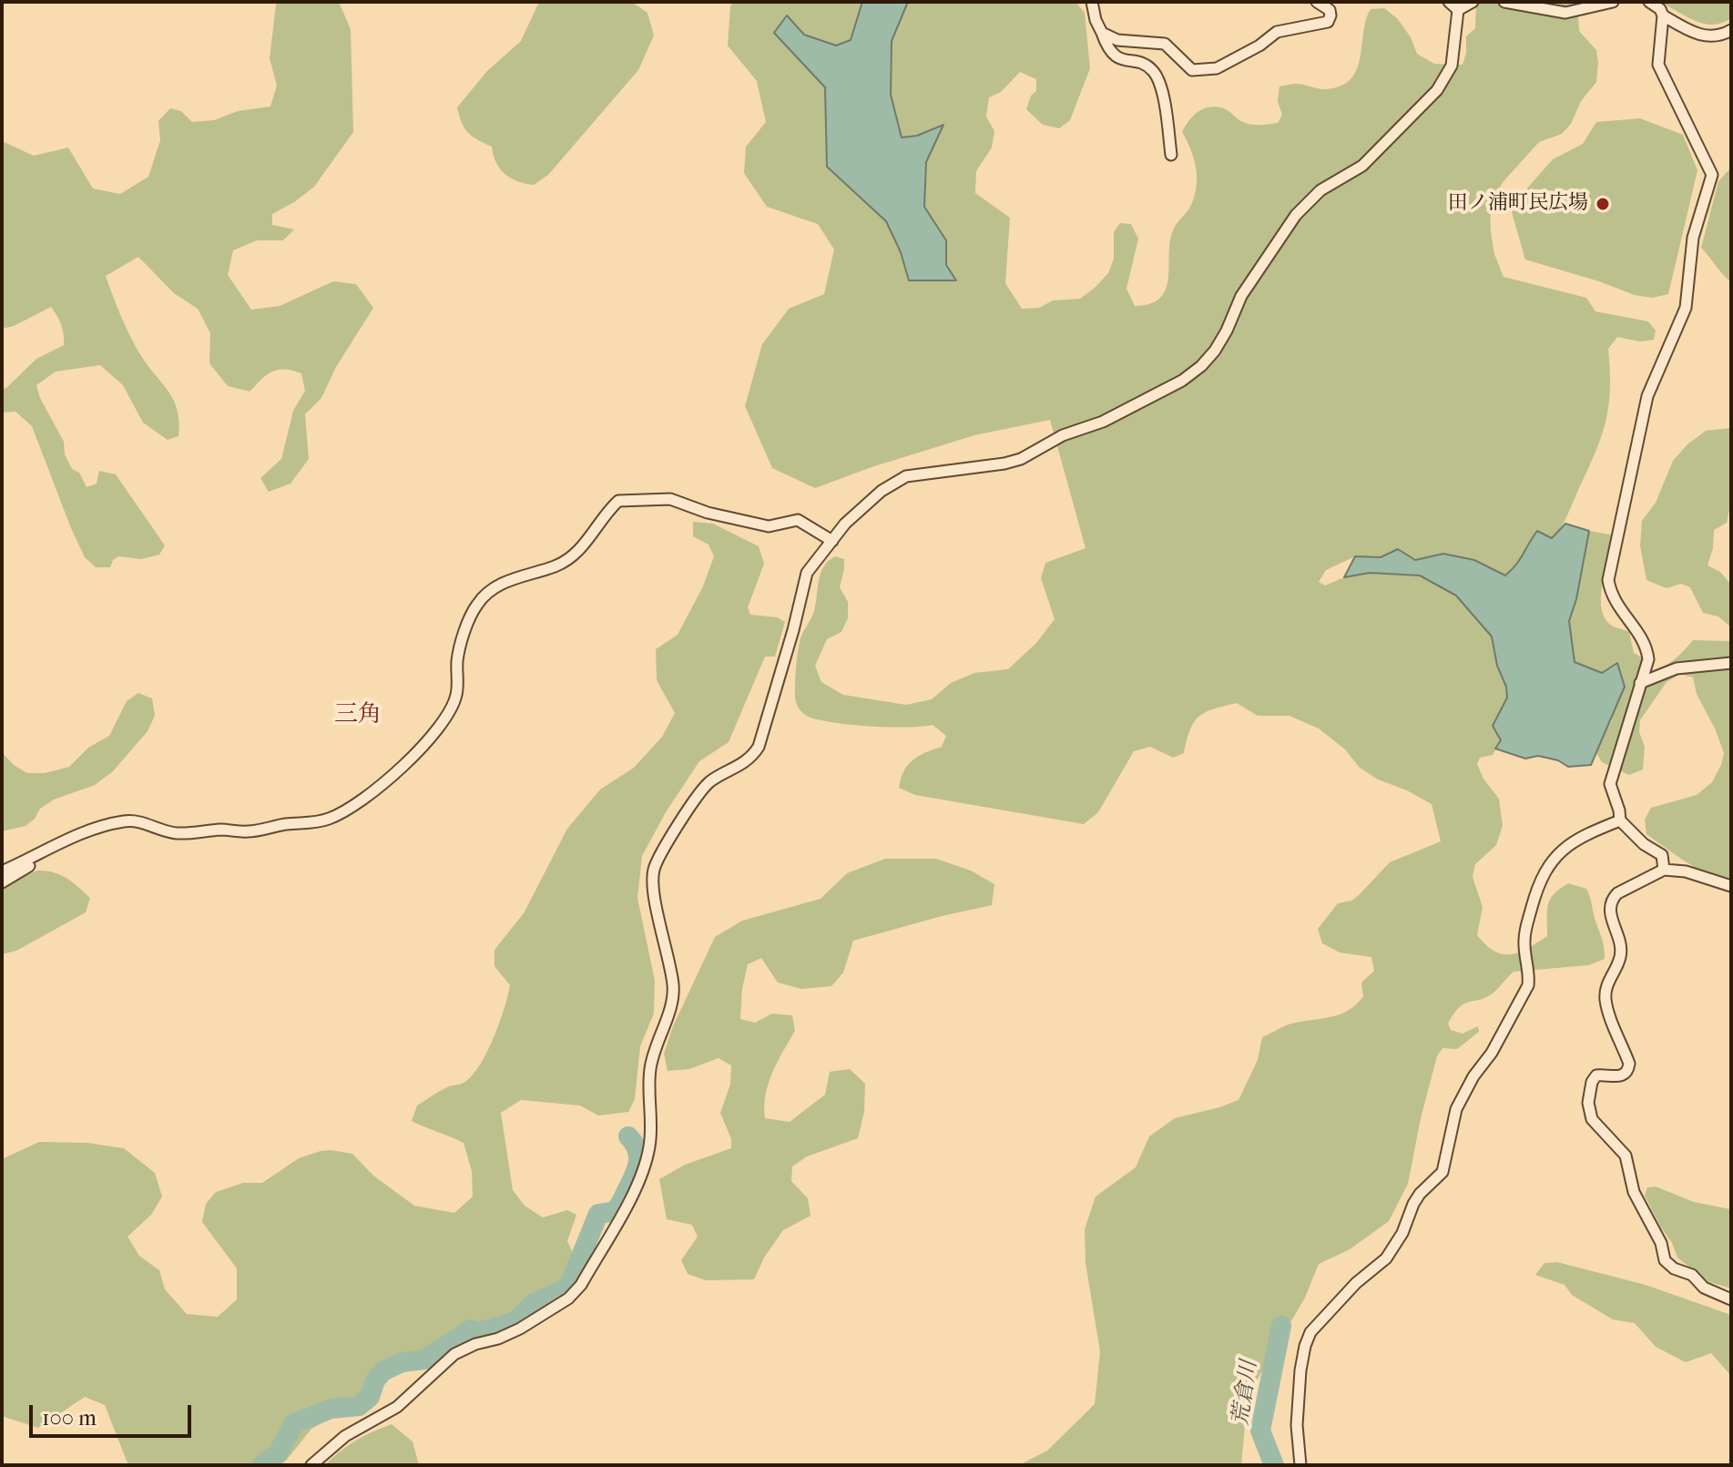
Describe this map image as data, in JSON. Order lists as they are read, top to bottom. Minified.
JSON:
{"districts":["三角"],"water":["荒倉川"],"places":["田ノ浦町民広場"],"scale_bar":"100 m"}
